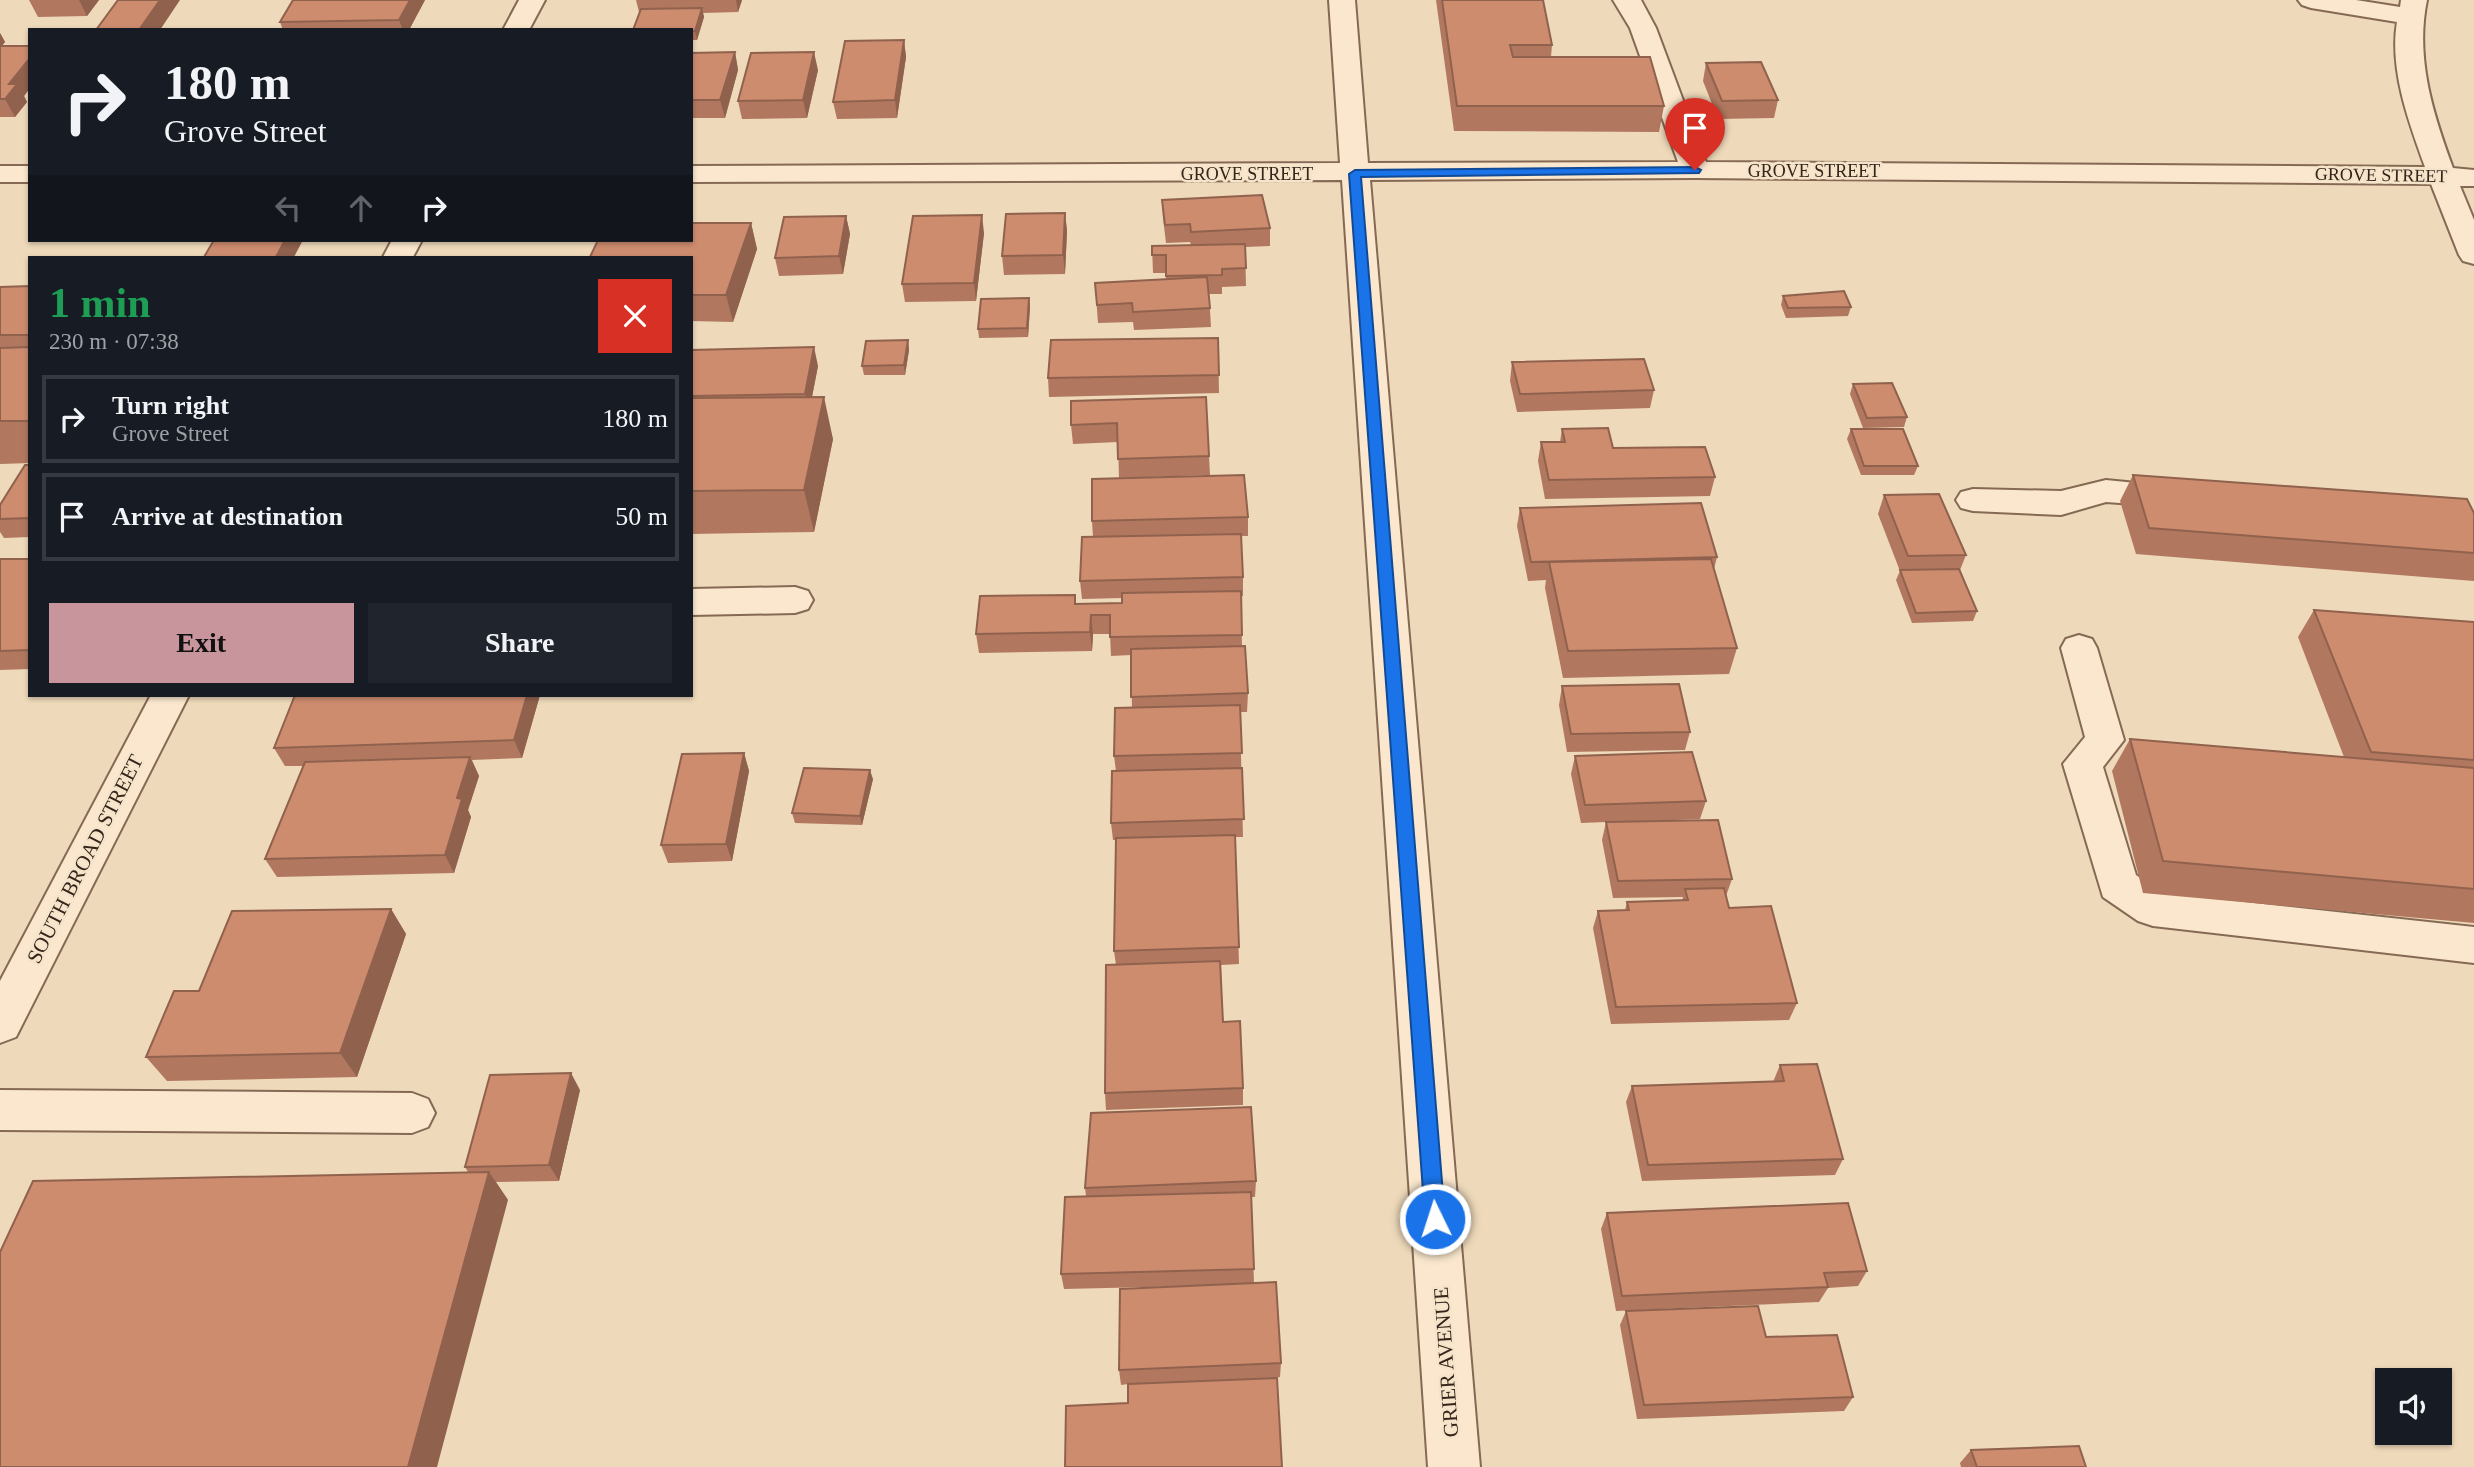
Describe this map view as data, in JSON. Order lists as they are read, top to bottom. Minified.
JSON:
{"streets":{"street":["GROVE STREET","SOUTH BROAD STREET","GRIER AVENUE"]},"crossings":[["GROVE STREET","GRIER AVENUE"]],"page":{"turn":["180 m","Grove Street"],"heading":["1 min","230 m · 07:38"],"list":[{"name":"Turn right","note":"Grove Street","value":"180 m"},{"name":"Arrive at destination","value":"50 m"}],"buttons":["Exit","Share"]}}
